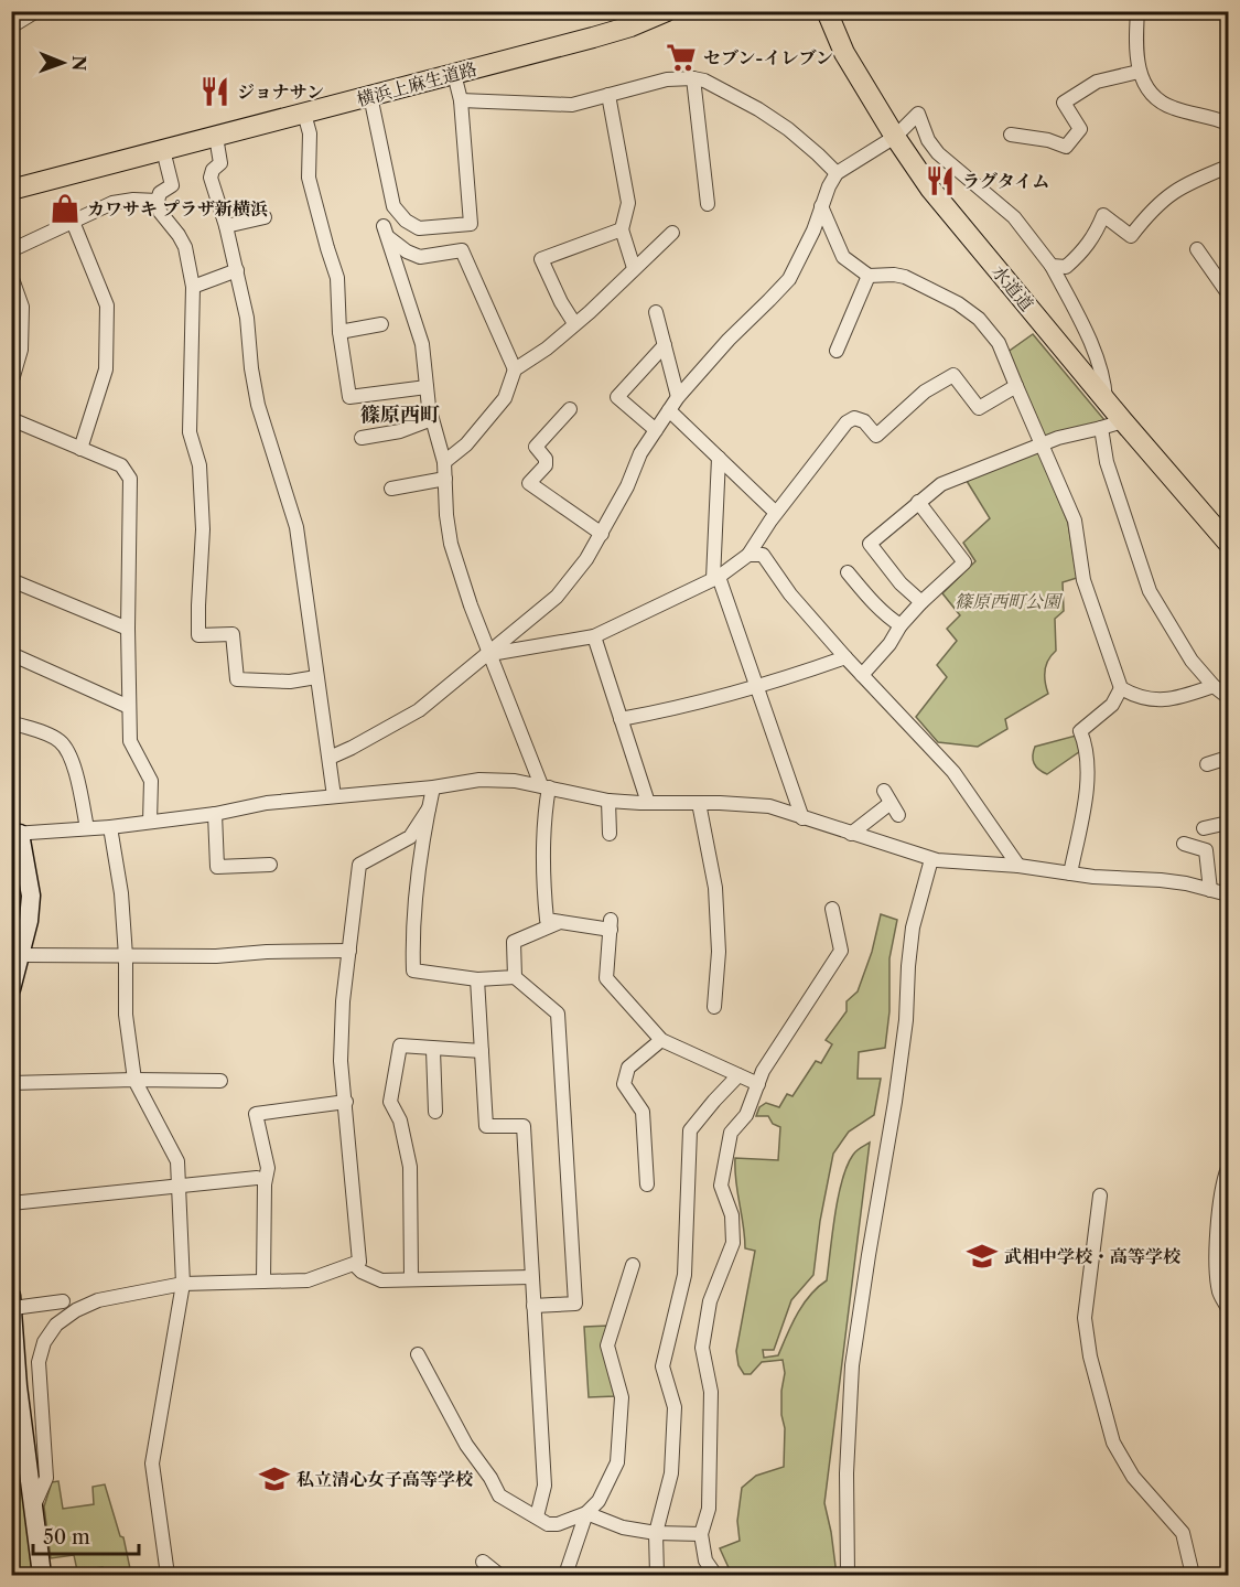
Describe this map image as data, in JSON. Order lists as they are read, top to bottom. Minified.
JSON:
{"streets":{"main road":["横浜上麻生道路","水道道"]},"districts":["篠原西町"],"parks":["篠原西町公園"],"places":{"supermarket":["セブン-イレブン"],"restaurant":["ジョナサン","ラグタイム"],"shop":["カワサキ プラザ新横浜"],"school or university":["武相中学校・高等学校","私立清心女子高等学校"]},"scale_bar":"50 m","north":"right"}
